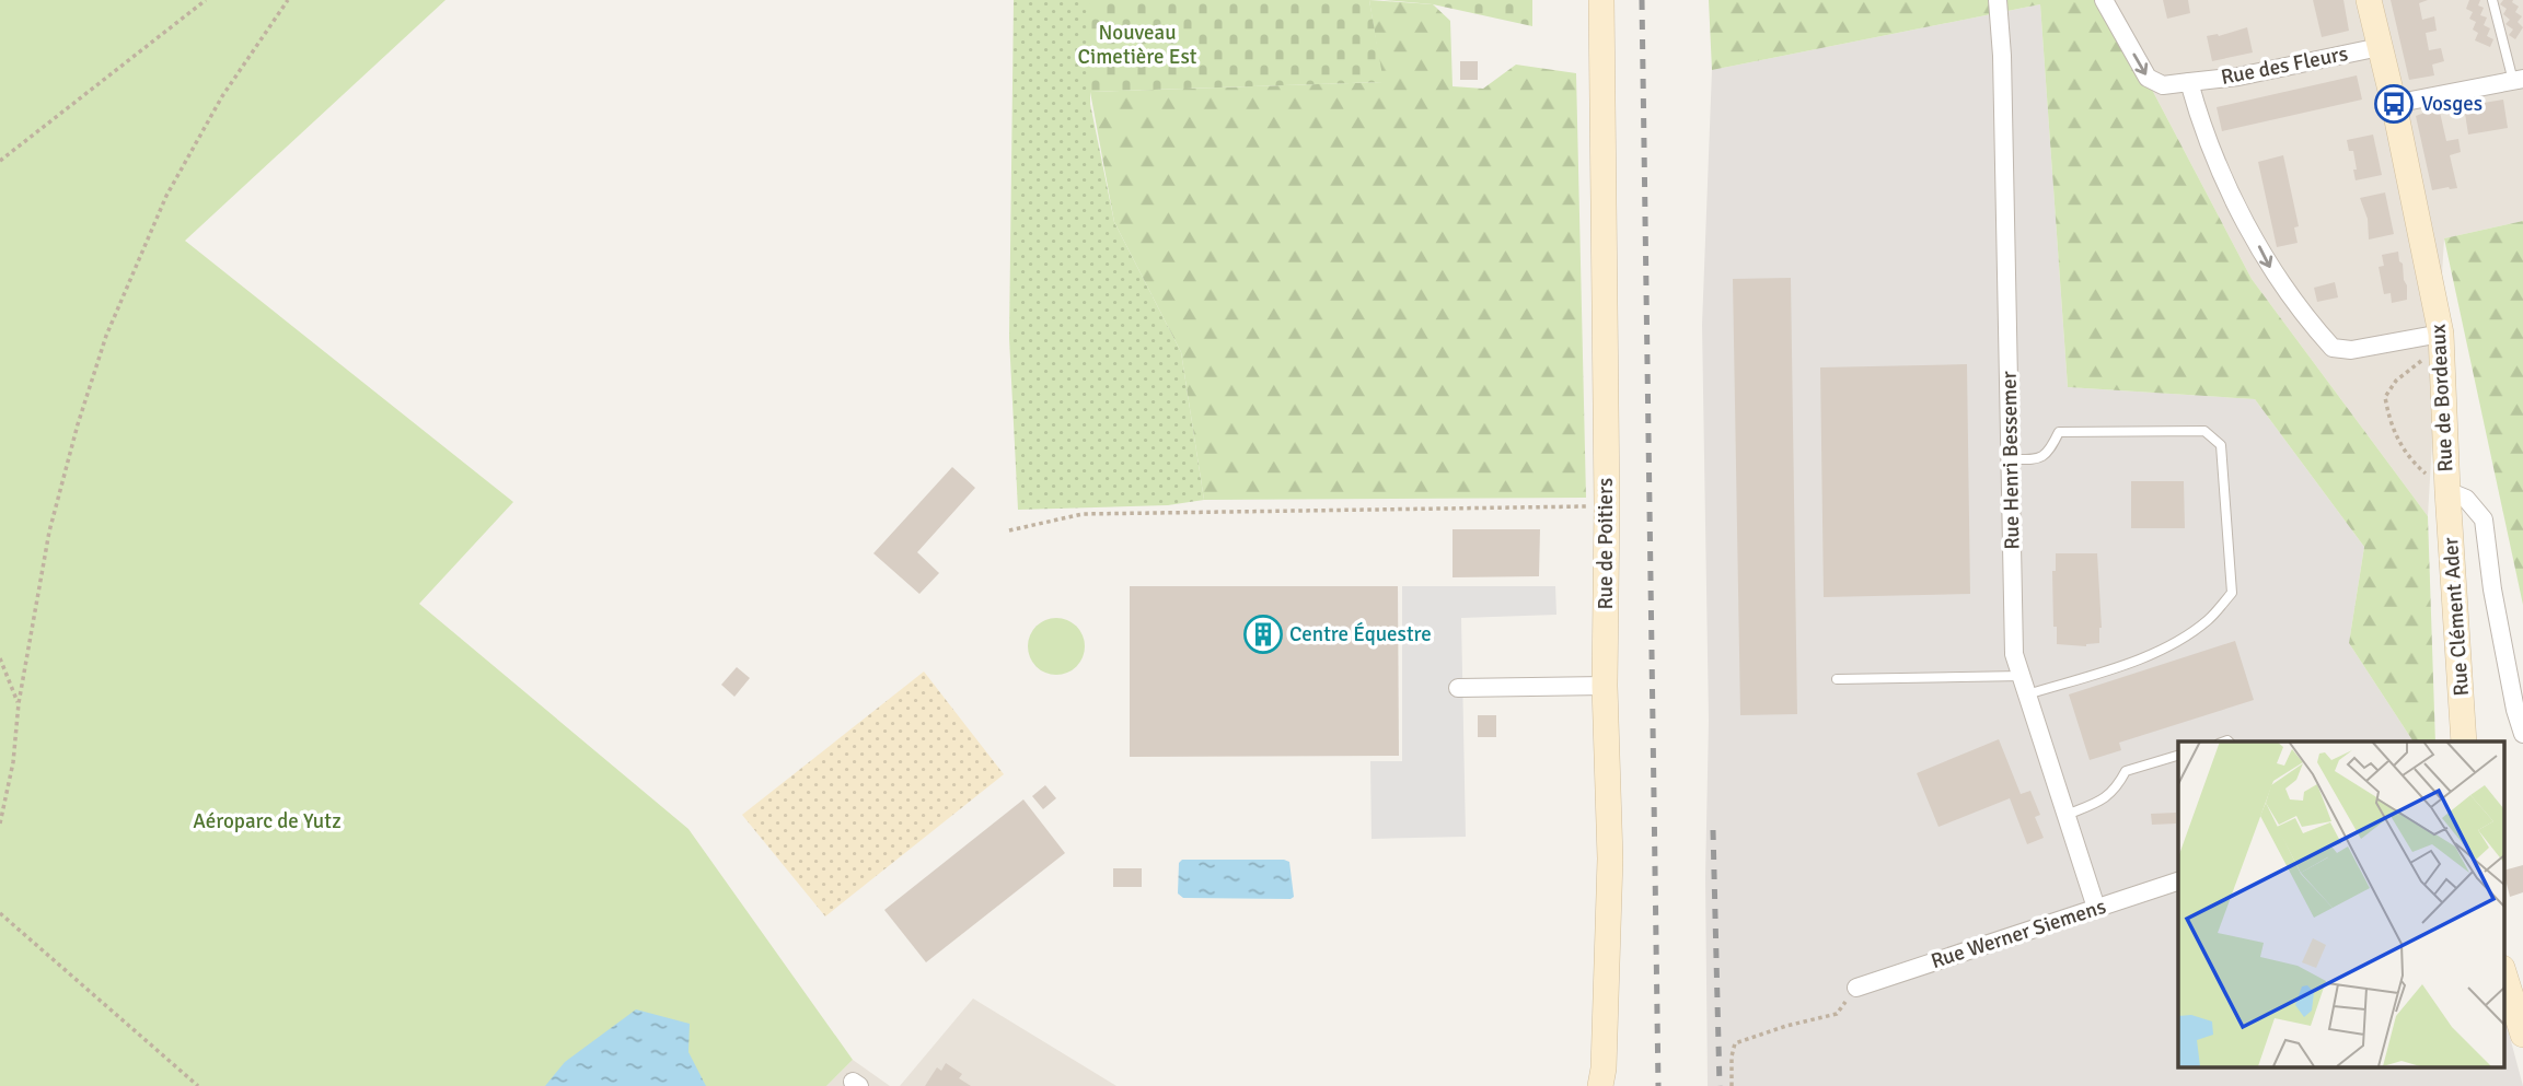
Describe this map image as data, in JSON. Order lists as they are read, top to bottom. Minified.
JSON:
{"streets":{"street":["Rue des Fleurs","Rue de Bordeaux","Rue Henri Bessemer","Rue de Poitiers","Rue Clément Ader","Rue Werner Siemens"]},"crossings":[["Rue des Fleurs","Rue de Bordeaux"],["Rue de Bordeaux","Rue Clément Ader"],["Rue Henri Bessemer","Rue Werner Siemens"]],"one_way":["Rue des Fleurs"],"parks":["Nouveau Cimetière Est","Aéroparc de Yutz"],"places":{"bus stop":["Vosges"],"building":["Centre Équestre"]}}
